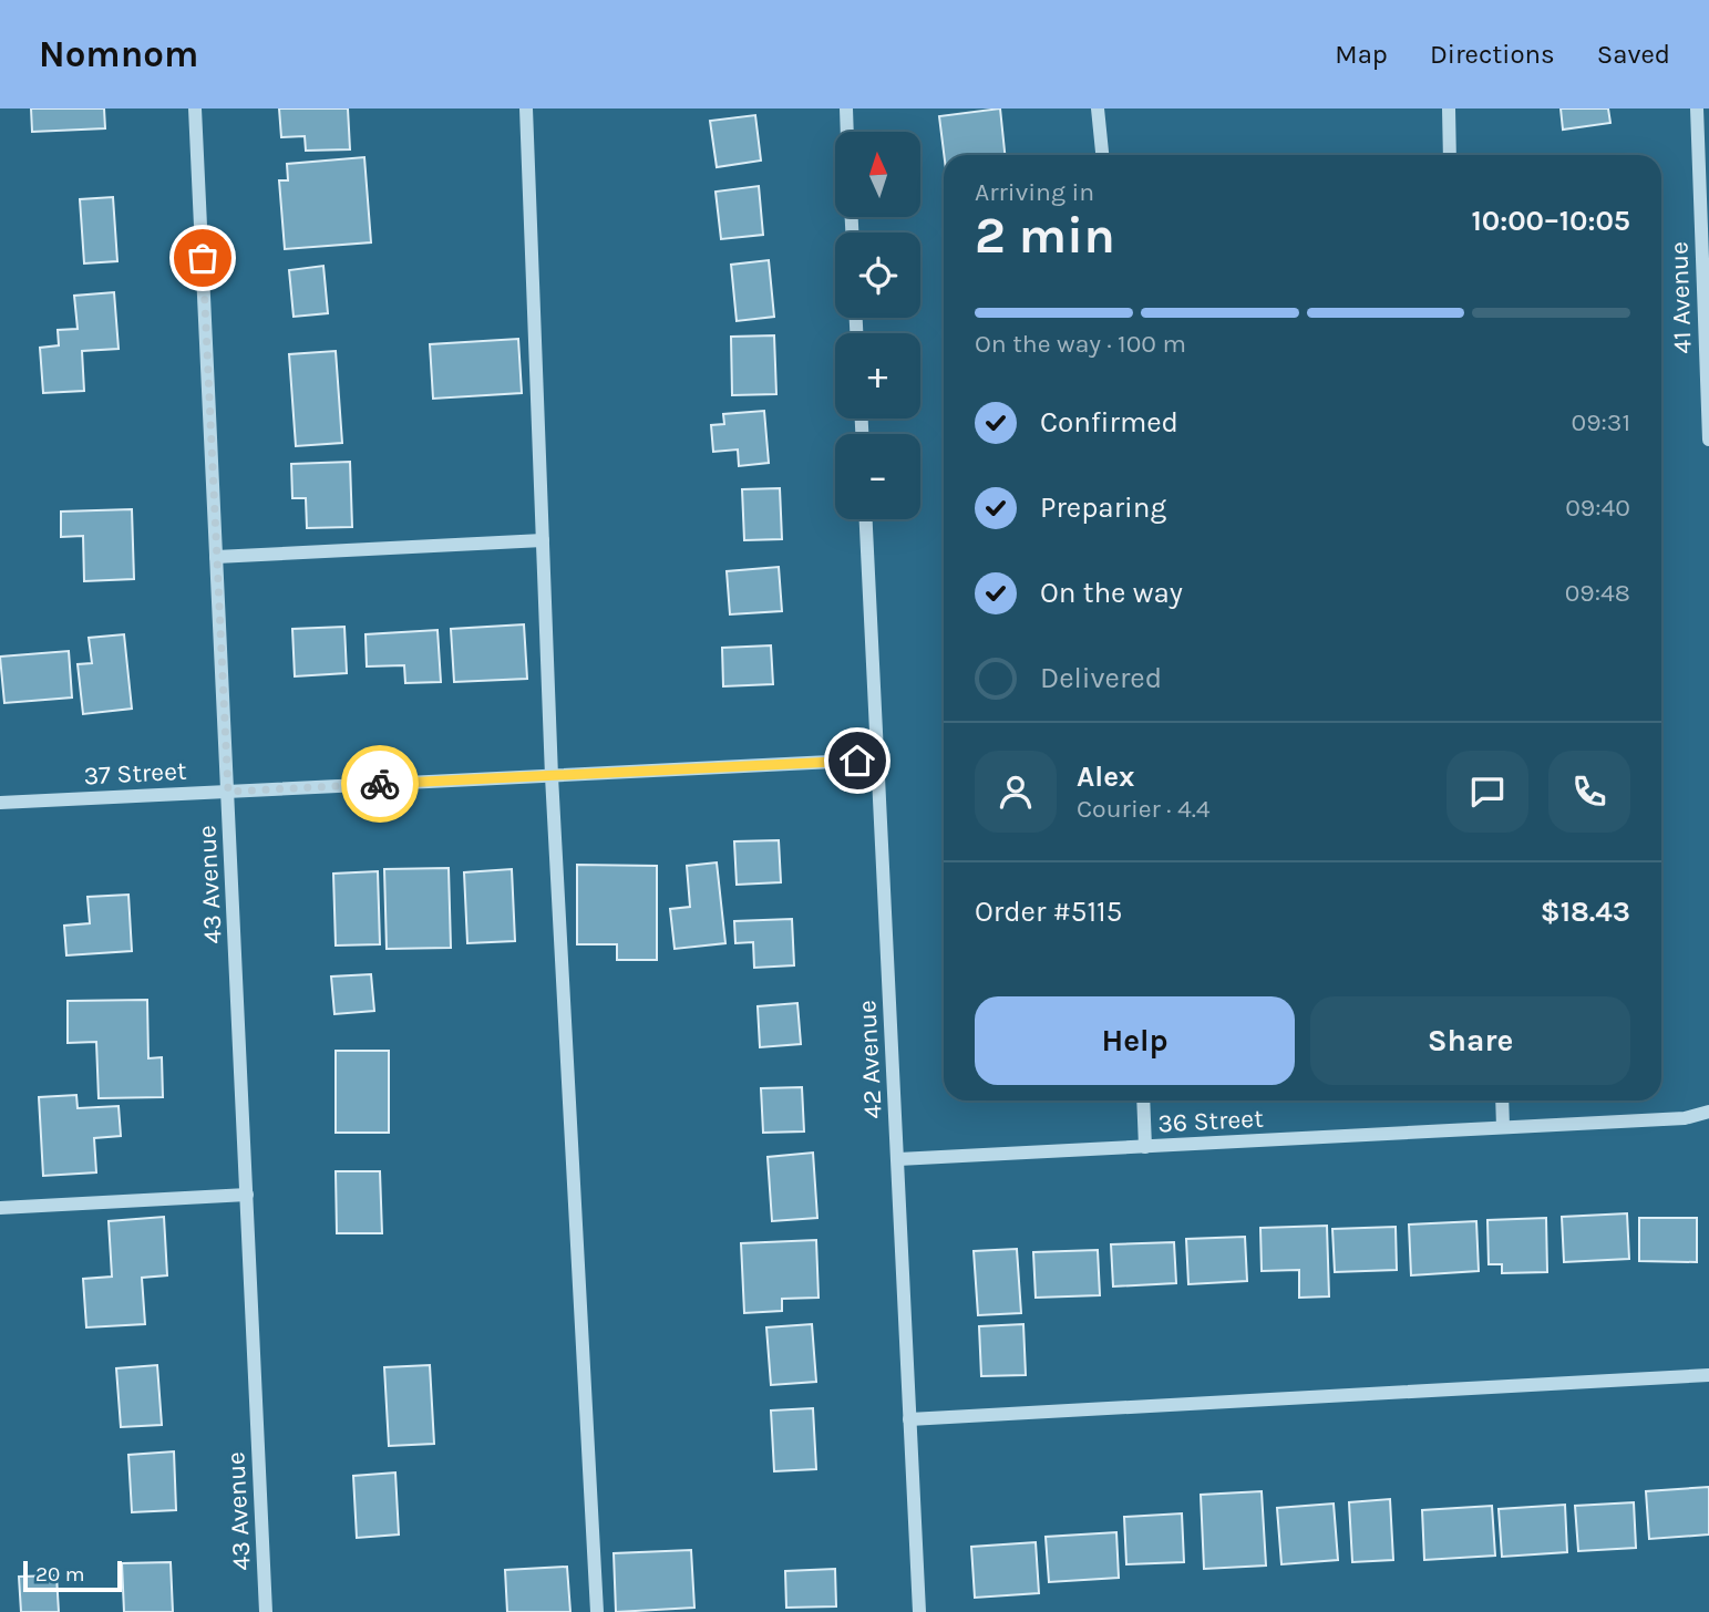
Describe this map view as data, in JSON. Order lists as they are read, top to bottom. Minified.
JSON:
{"streets":{"street":["41 Avenue","37 Street","43 Avenue","42 Avenue","36 Street"]},"crossings":[["37 Street","43 Avenue"],["37 Street","42 Avenue"],["42 Avenue","36 Street"]],"scale_bar":"20 m","north":"top","page":{"header":"Nomnom","nav":["Map","Directions","Saved"],"map_buttons":["+","−"],"heading":["2 min","Arriving in","10:00–10:05"],"panel":["Alex","Courier · 4.4","Order #5115","$18.43"],"bar":"On the way · 100 m","list":[["Confirmed","09:31"],["Preparing","09:40"],["On the way","09:48"],"Delivered"],"buttons":["Help","Share"],"scale":"20 m"}}
